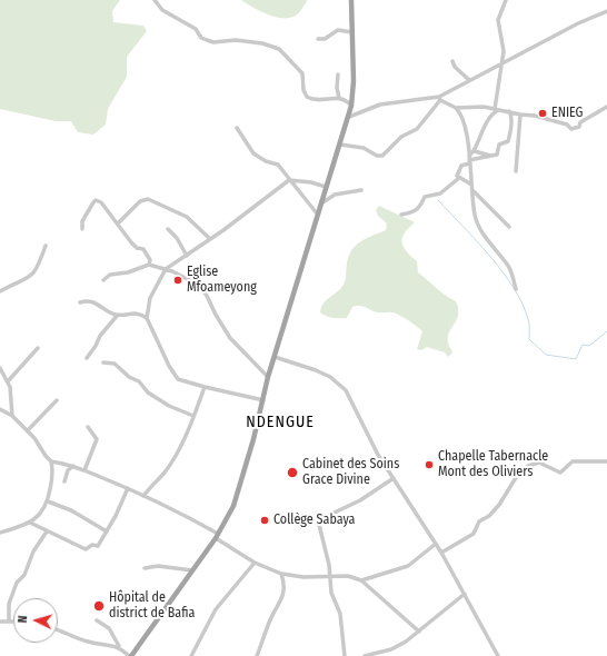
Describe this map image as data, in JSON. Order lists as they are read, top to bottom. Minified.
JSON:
{"districts":["NDENGUE"],"places":["ENIEG","Eglise Mfoameyong","Chapelle Tabernacle Mont des Oliviers","Cabinet des Soins Grace Divine","Collège Sabaya","Hôpital de district de Bafia"],"north":"left"}
